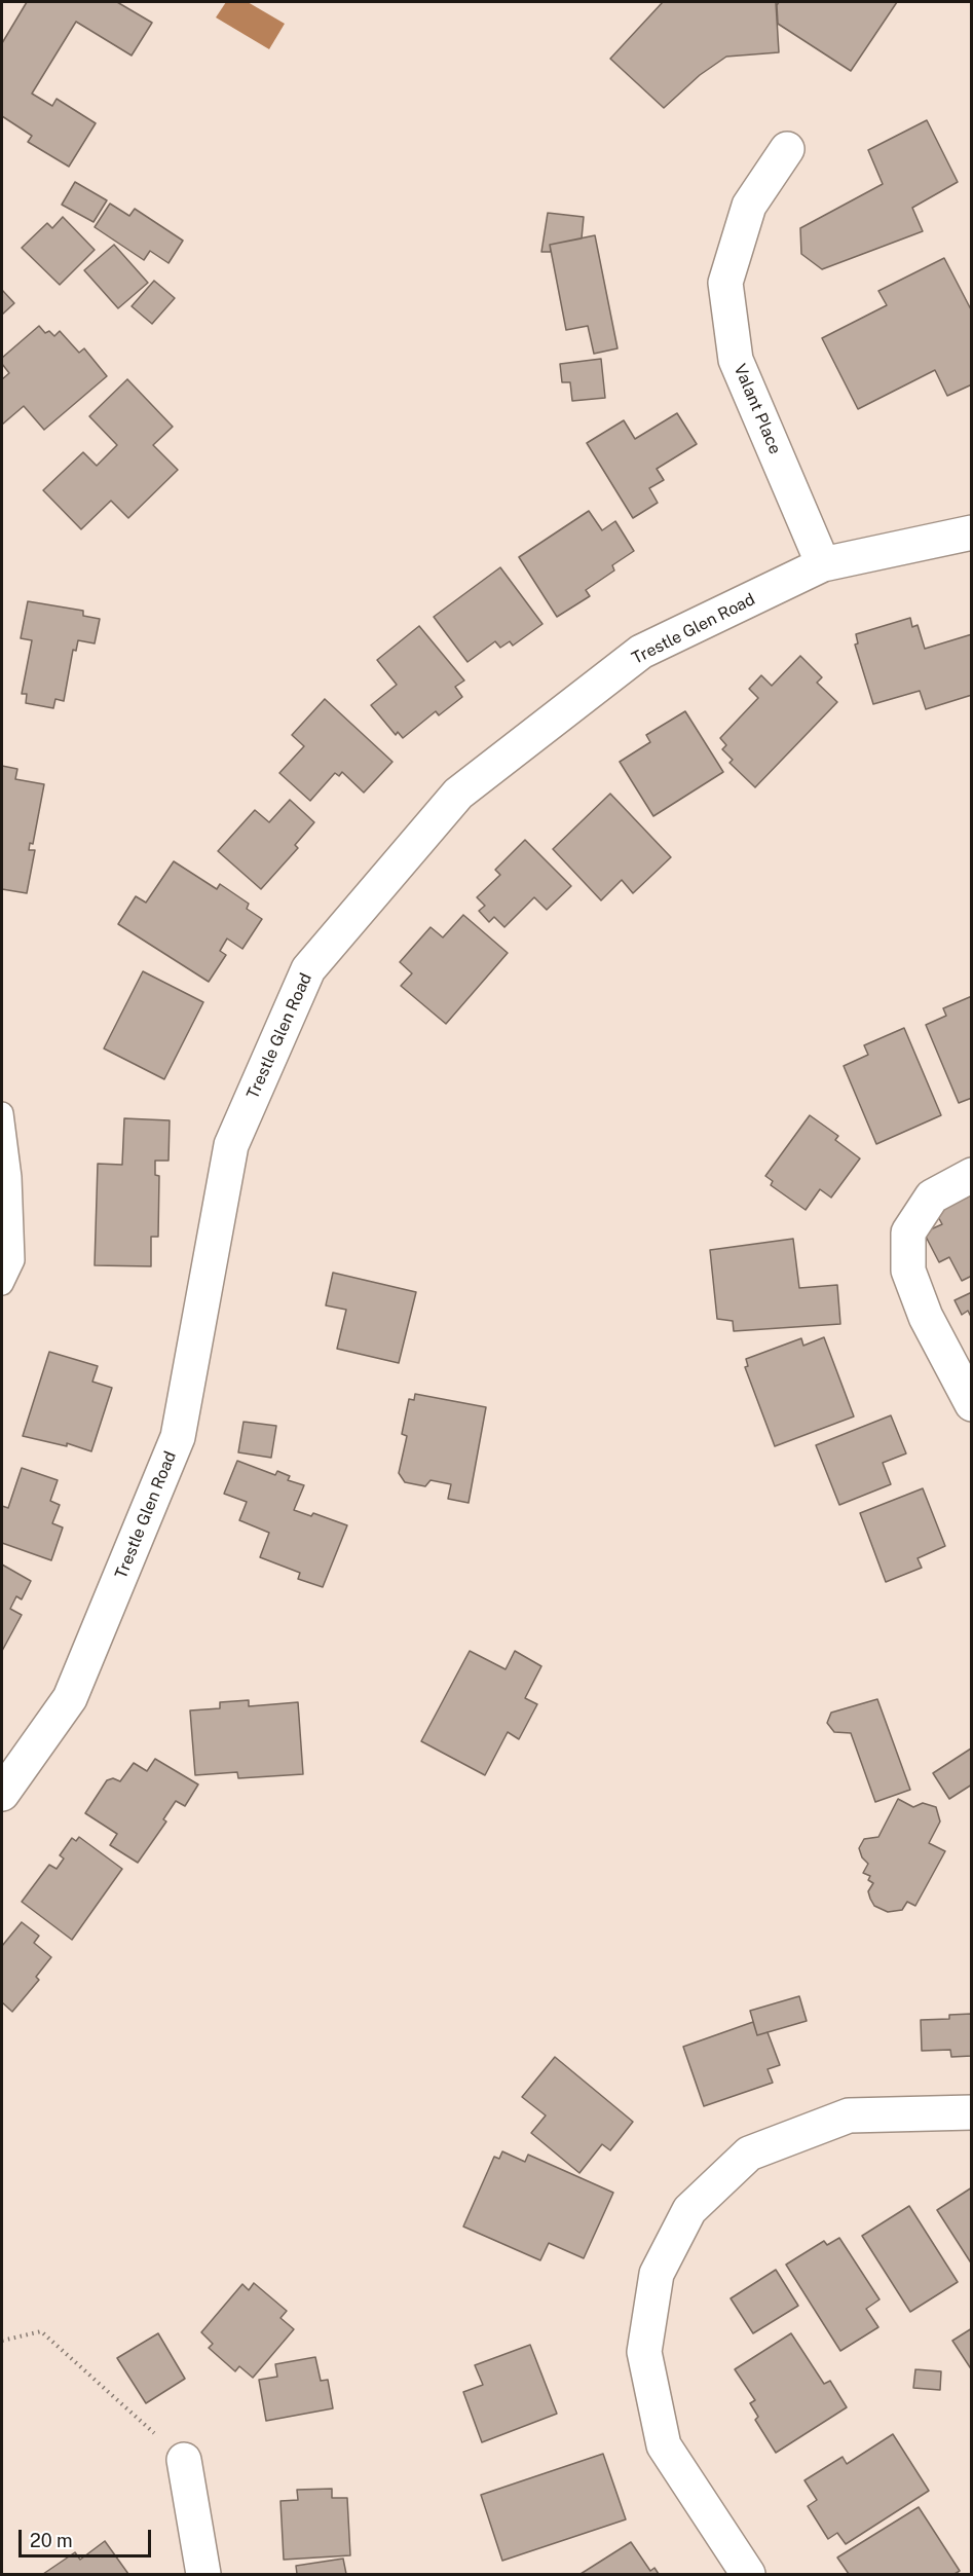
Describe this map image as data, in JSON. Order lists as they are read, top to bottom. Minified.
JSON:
{"streets":{"street":["Valant Place","Trestle Glen Road"]},"crossings":[["Valant Place","Trestle Glen Road"]],"scale_bar":"20 m"}
